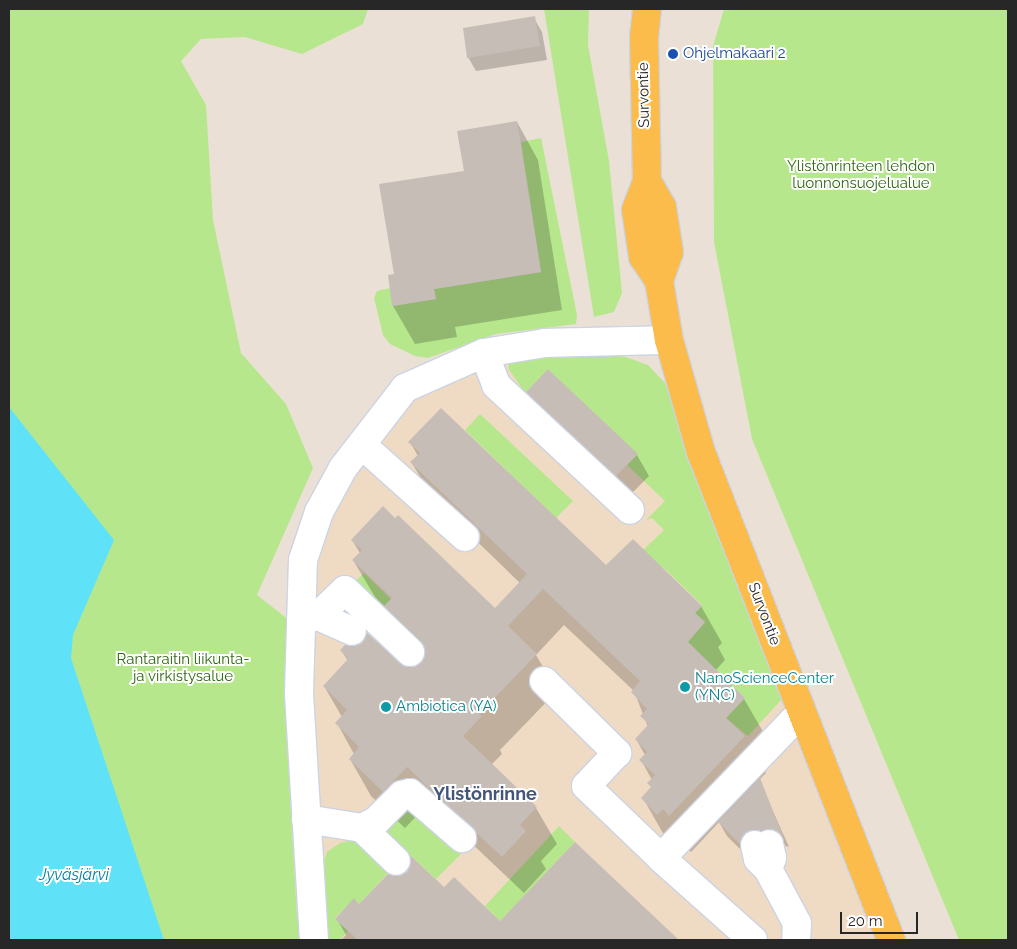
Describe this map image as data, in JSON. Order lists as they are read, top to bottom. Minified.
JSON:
{"streets":{"main road":["Survontie"]},"districts":["Ylistönrinne"],"water":["Jyväsjärvi"],"parks":["Ylistönrinteen lehdon luonnonsuojelualue","Rantaraitin liikunta- ja virkistysalue"],"places":["Ohjelmakaari 2","NanoScienceCenter (YNC)","Ambiotica (YA)"],"scale_bar":"20 m"}
